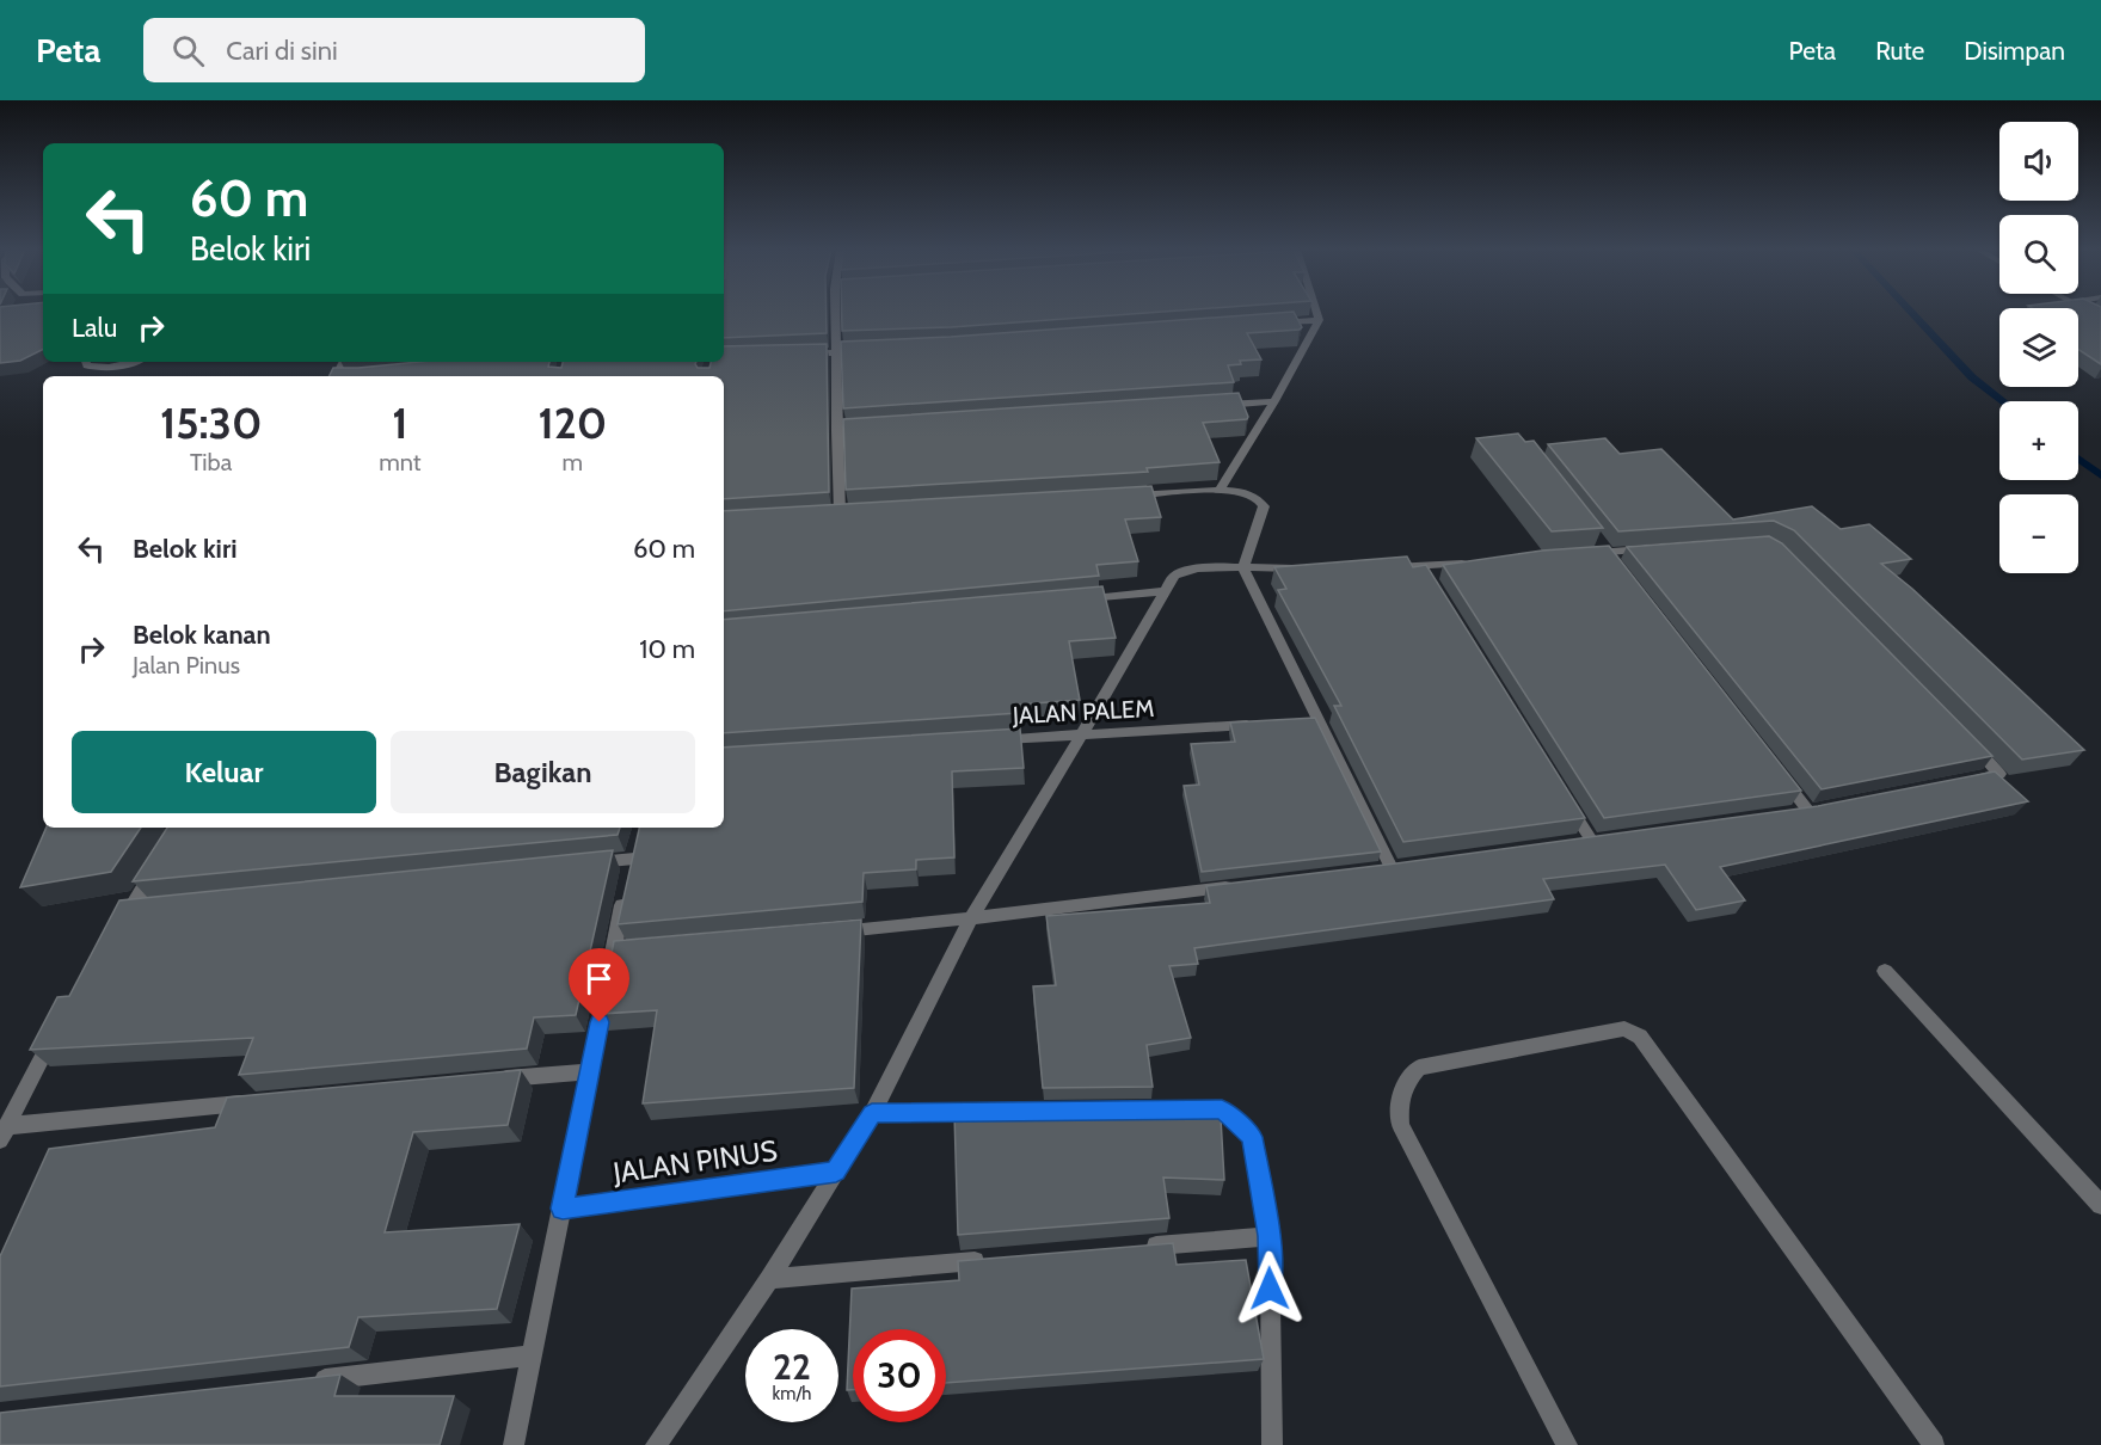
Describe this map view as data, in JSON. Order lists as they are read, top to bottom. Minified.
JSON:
{"streets":{"street":["JALAN PALEM","JALAN PINUS"]},"page":{"header":"Peta","search":"Cari di sini","nav":["Peta","Rute","Disimpan"],"map_buttons":["+","−"],"turn":["60 m","Belok kiri"],"then":"Lalu","eta":["15:30","Tiba","1","mnt","120","m"],"list":[{"name":"Belok kiri","value":"60 m"},{"name":"Belok kanan","note":"Jalan Pinus","value":"10 m"}],"buttons":["Keluar","Bagikan"],"speed":"22 km/h","limit":"30"}}
